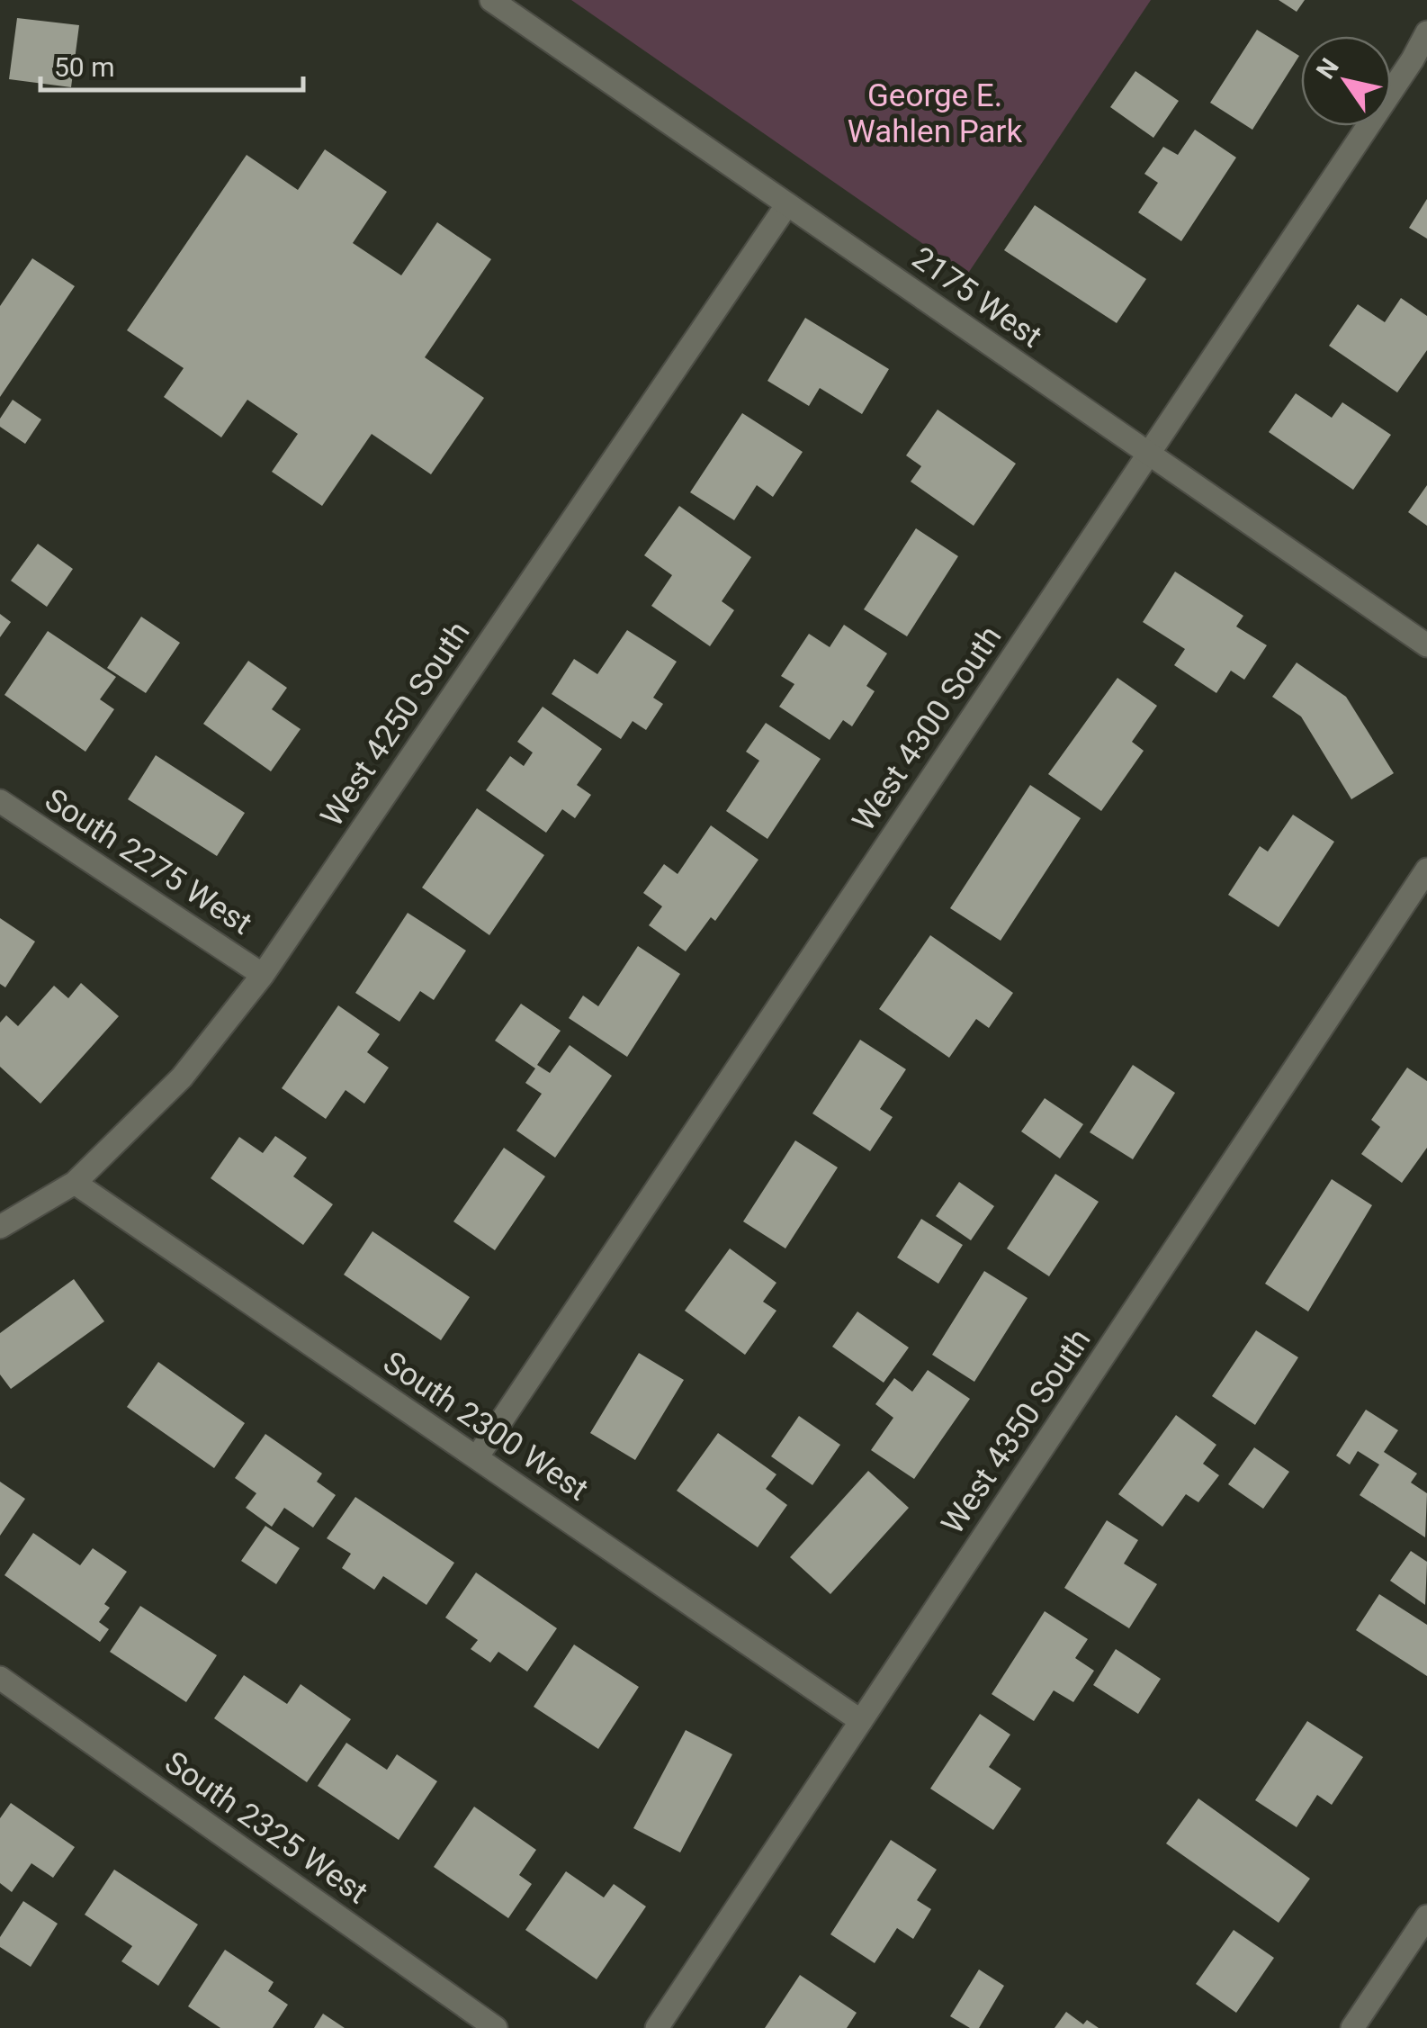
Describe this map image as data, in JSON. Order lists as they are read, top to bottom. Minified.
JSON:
{"streets":{"street":["2175 West","West 4250 South","West 4300 South","South 2275 West","South 2300 West","West 4350 South","South 2325 West"]},"crossings":[["2175 West","West 4250 South"],["2175 West","West 4300 South"],["West 4250 South","South 2275 West"],["West 4250 South","South 2300 West"],["West 4300 South","South 2300 West"],["South 2300 West","West 4350 South"]],"parks":["George E. Wahlen Park"],"scale_bar":"50 m","north":"top left"}
